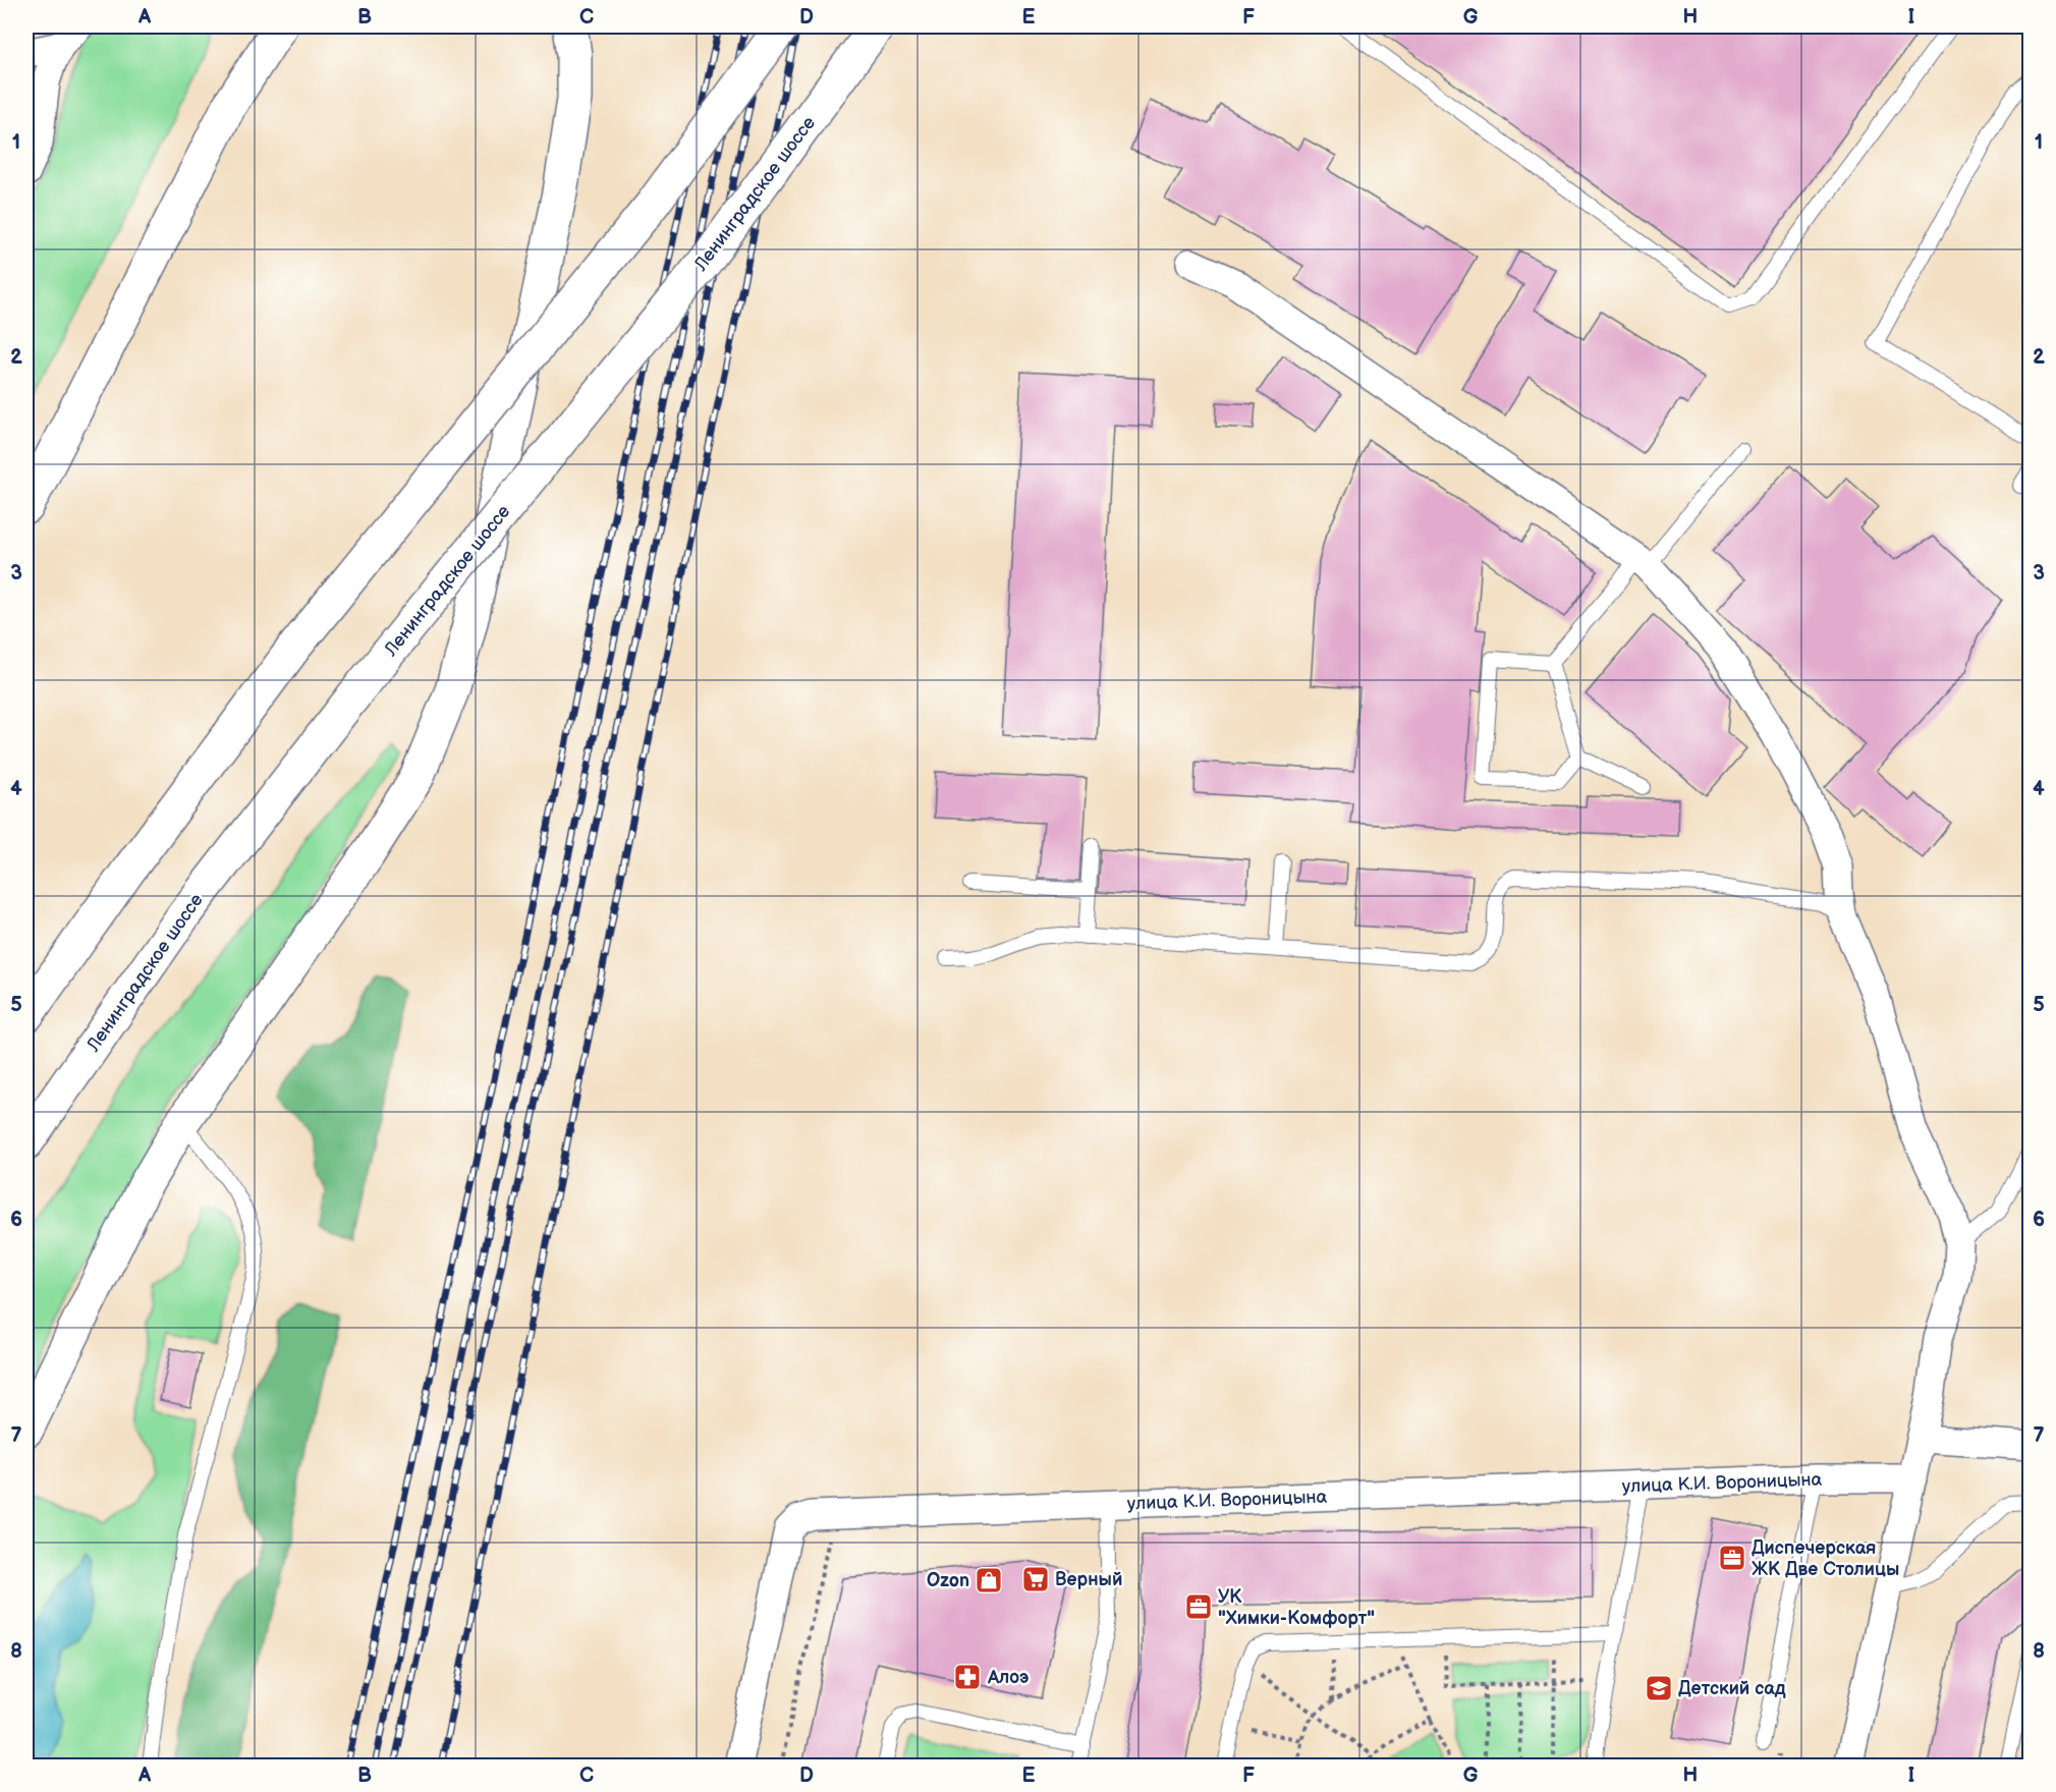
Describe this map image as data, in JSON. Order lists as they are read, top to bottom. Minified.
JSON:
{"streets":{"main road":["Ленинградское шоссе"],"street":["улица К.И. Вороницына"]},"places":{"office":["Диспечерская ЖК Две Столицы","УК \"Химки-Комфорт\""],"supermarket":["Верный"],"shop":["Ozon"],"pharmacy":["Алоэ"],"school or university":["Детский сад"]},"grid":{"columns":["A","B","C","D","E","F","G","H","I"],"rows":["1","2","3","4","5","6","7","8"]}}
